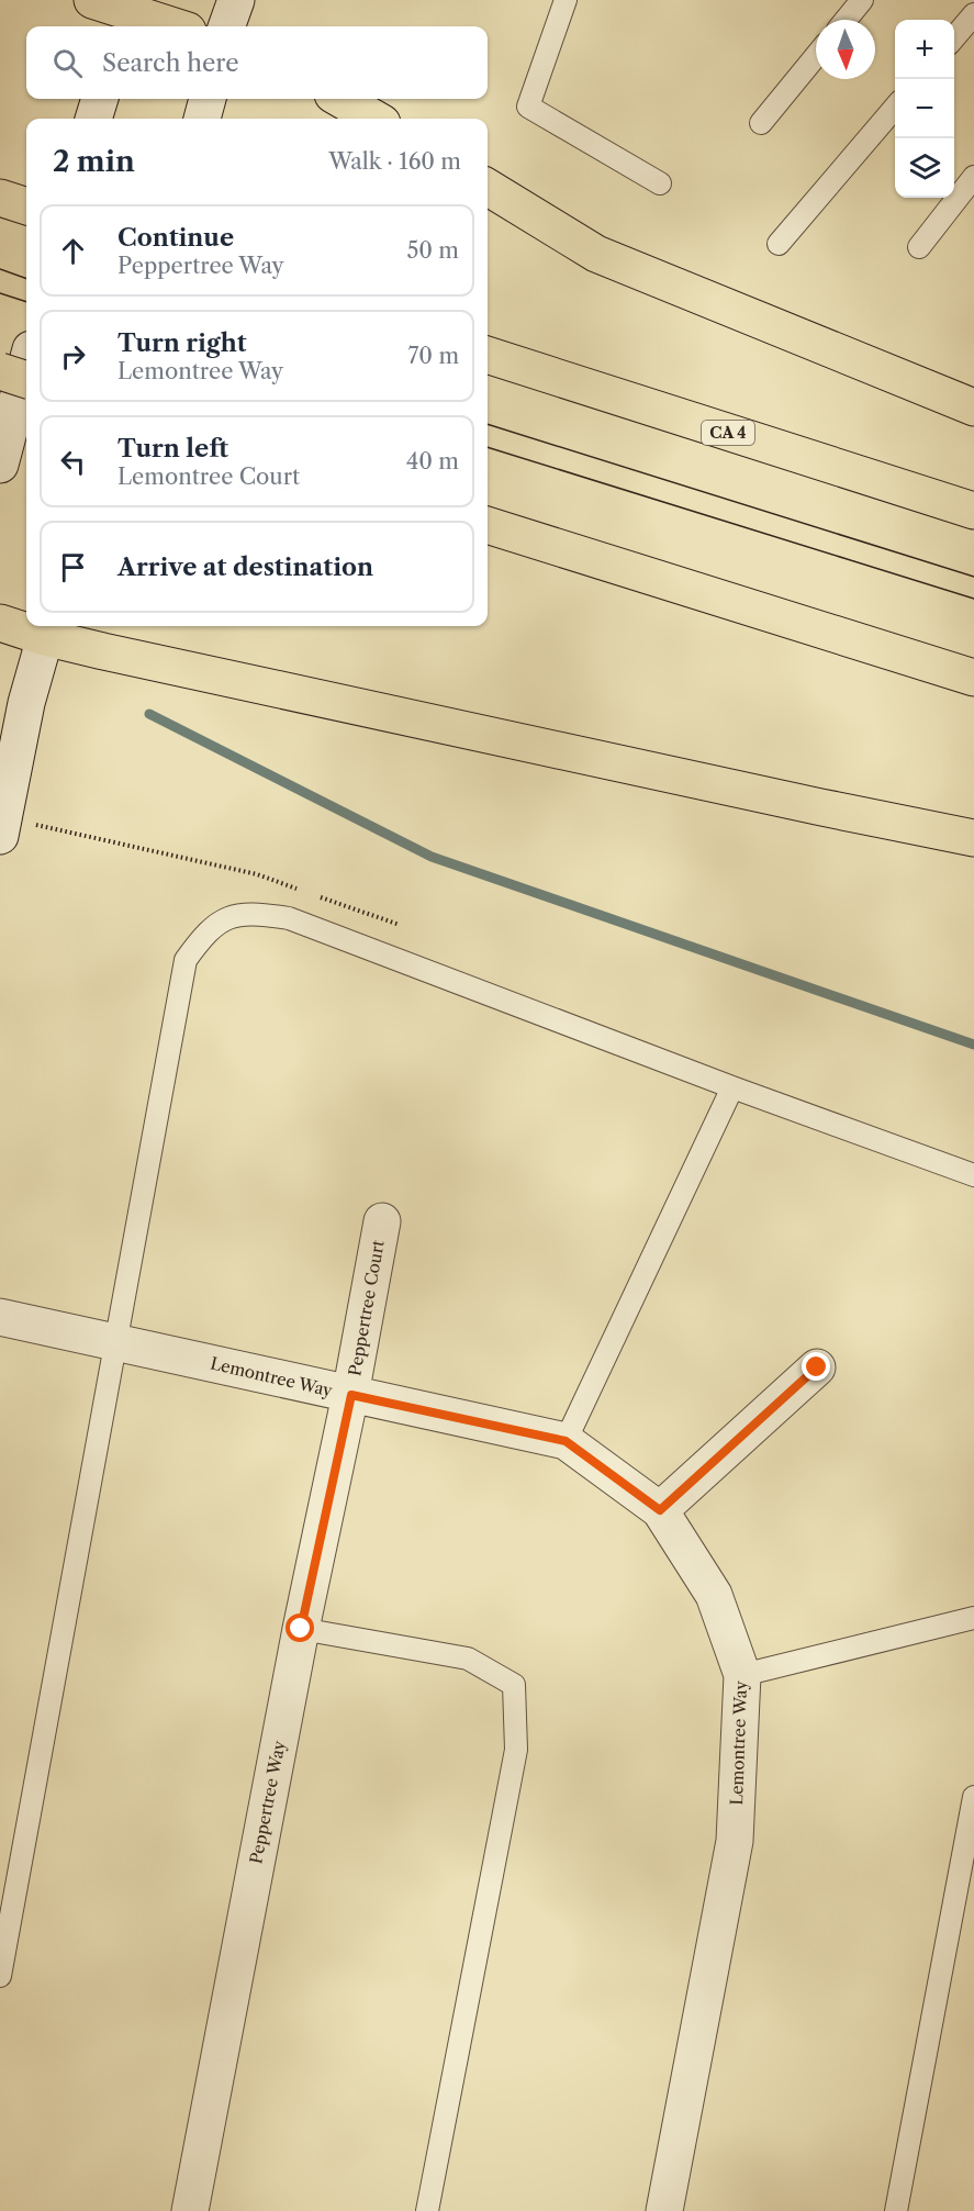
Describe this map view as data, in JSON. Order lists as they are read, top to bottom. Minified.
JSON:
{"streets":{"highway":["CA 4"],"street":["Peppertree Court","Lemontree Way","Peppertree Way"]},"crossings":[["Peppertree Court","Lemontree Way"],["Peppertree Court","Peppertree Way"],["Lemontree Way","Peppertree Way"]],"north":"bottom","page":{"map_buttons":["+","−"],"search":"Search here","heading":["2 min","Walk · 160 m"],"list":[["Continue","Peppertree Way","50 m"],["Turn right","Lemontree Way","70 m"],["Turn left","Lemontree Court","40 m"],"Arrive at destination"]}}
